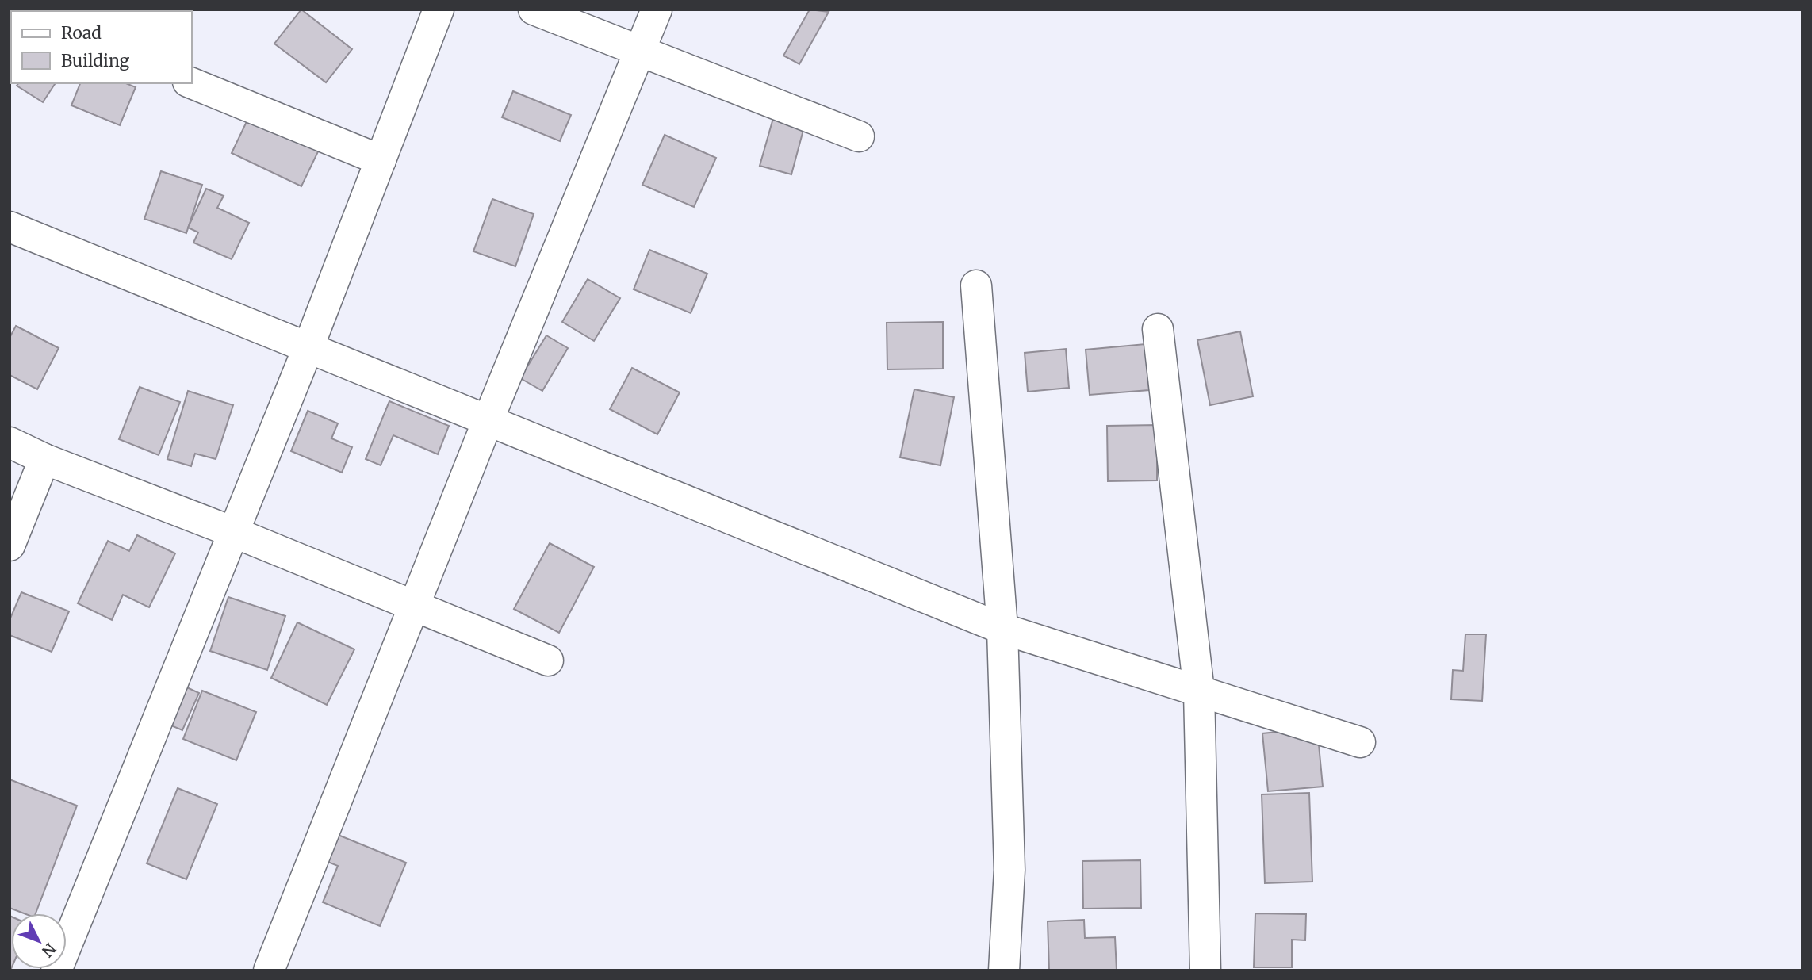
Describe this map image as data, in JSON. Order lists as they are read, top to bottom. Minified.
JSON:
{"legend":["Road","Building"],"north":"bottom right"}
